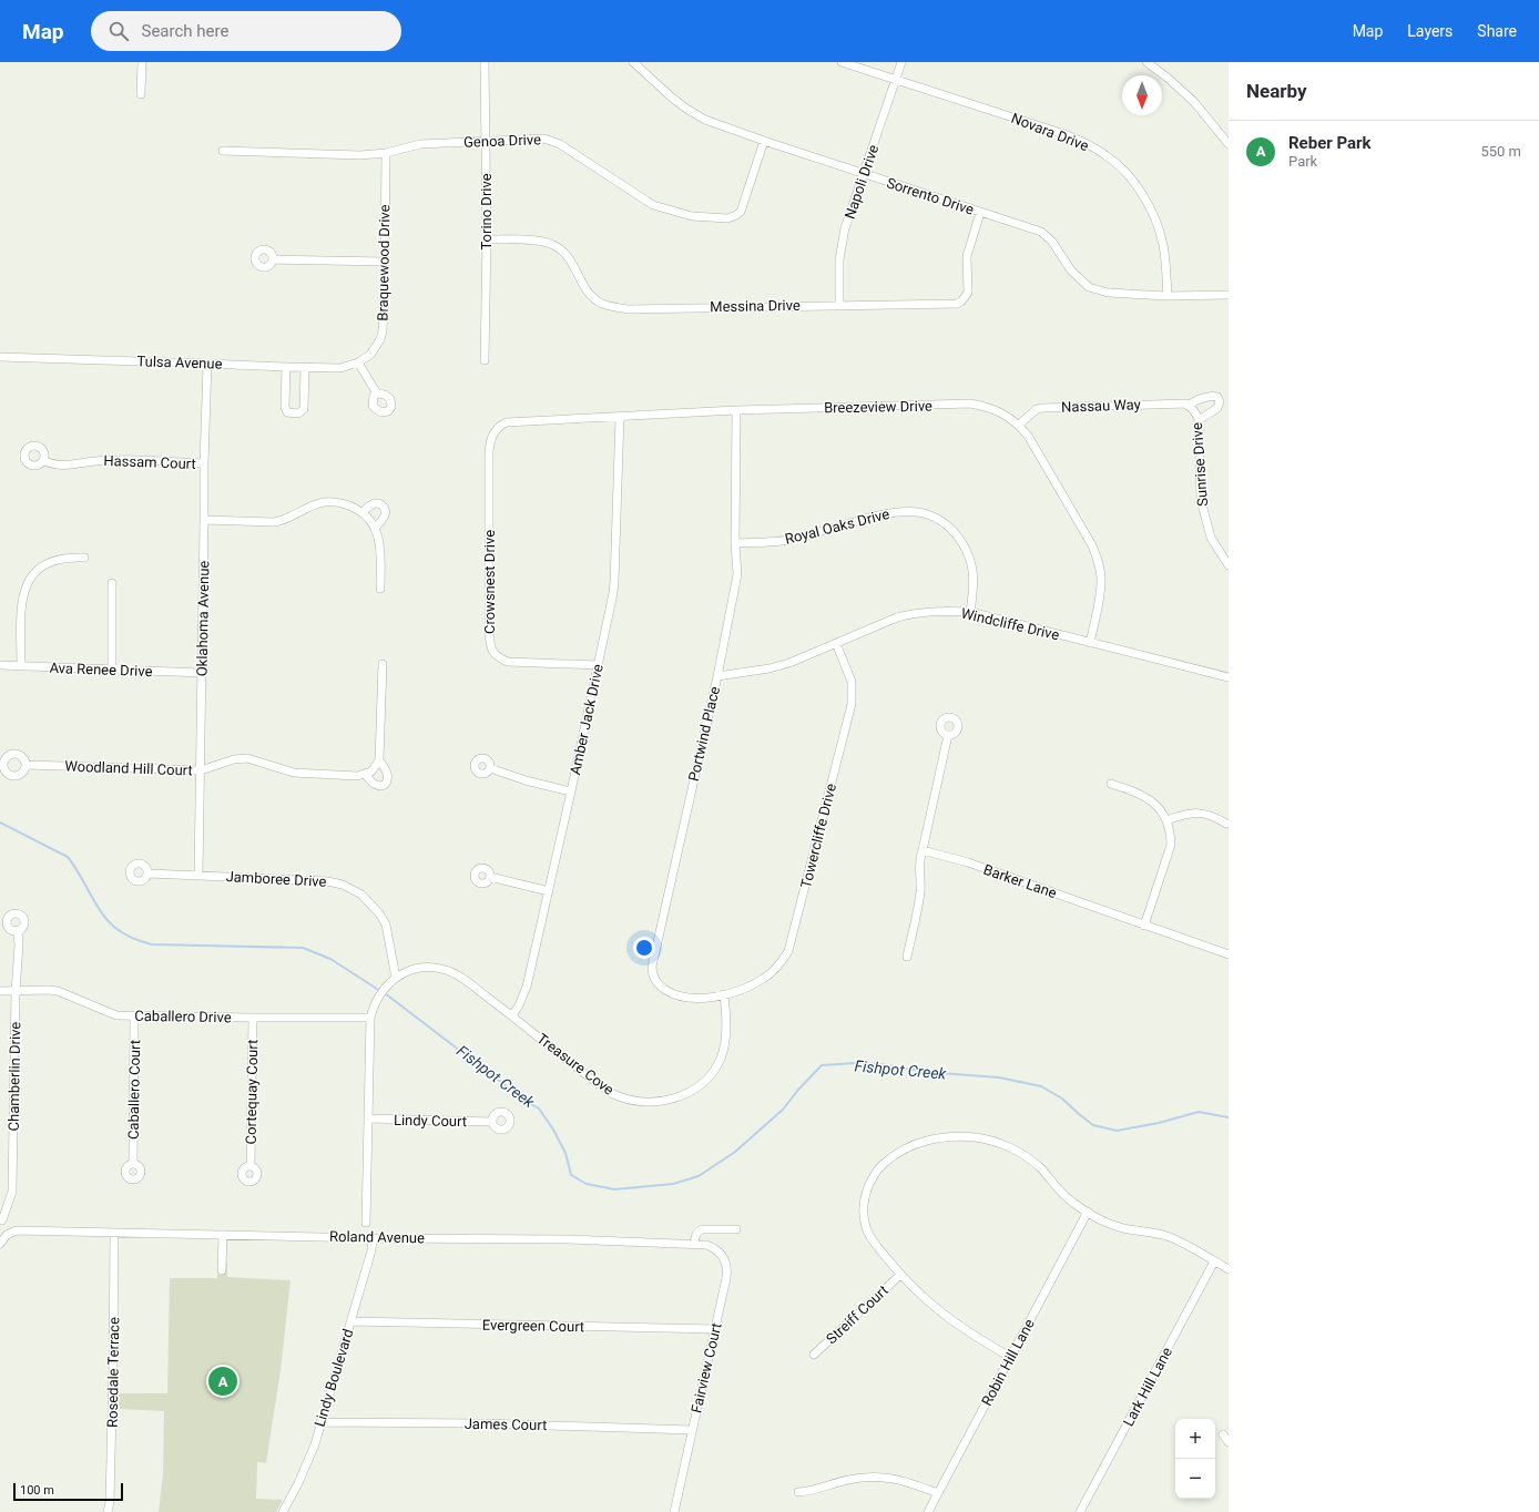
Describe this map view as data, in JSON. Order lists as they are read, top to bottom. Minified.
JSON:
{"streets":{"street":["Novara Drive","Genoa Drive","Napoli Drive","Sorrento Drive","Torino Drive","Braquewood Drive","Messina Drive","Tulsa Avenue","Nassau Way","Breezeview Drive","Hassam Court","Sunrise Drive","Royal Oaks Drive","Crowsnest Drive","Oklahoma Avenue","Windcliffe Drive","Ava Renee Drive","Amber Jack Drive","Portwind Place","Woodland Hill Court","Towercliffe Drive","Jamboree Drive","Barker Lane","Caballero Drive","Treasure Cove","Chamberlin Drive","Caballero Court","Cortequay Court","Lindy Court","Roland Avenue","Streiff Court","Evergreen Court","Robin Hill Lane","Fairview Court","Rosedale Terrace","Lindy Boulevard","Lark Hill Lane","James Court"]},"crossings":[["Novara Drive","Napoli Drive"],["Novara Drive","Sorrento Drive"],["Genoa Drive","Sorrento Drive"],["Genoa Drive","Torino Drive"],["Genoa Drive","Braquewood Drive"],["Napoli Drive","Sorrento Drive"],["Napoli Drive","Messina Drive"],["Sorrento Drive","Messina Drive"],["Torino Drive","Messina Drive"],["Braquewood Drive","Tulsa Avenue"],["Tulsa Avenue","Oklahoma Avenue"],["Nassau Way","Breezeview Drive"],["Nassau Way","Sunrise Drive"],["Breezeview Drive","Crowsnest Drive"],["Breezeview Drive","Windcliffe Drive"],["Breezeview Drive","Amber Jack Drive"],["Breezeview Drive","Portwind Place"],["Hassam Court","Oklahoma Avenue"],["Royal Oaks Drive","Windcliffe Drive"],["Royal Oaks Drive","Portwind Place"],["Crowsnest Drive","Amber Jack Drive"],["Oklahoma Avenue","Ava Renee Drive"],["Oklahoma Avenue","Woodland Hill Court"],["Oklahoma Avenue","Jamboree Drive"],["Windcliffe Drive","Portwind Place"],["Windcliffe Drive","Towercliffe Drive"],["Amber Jack Drive","Treasure Cove"],["Portwind Place","Towercliffe Drive"],["Portwind Place","Treasure Cove"],["Towercliffe Drive","Treasure Cove"],["Jamboree Drive","Treasure Cove"],["Caballero Drive","Chamberlin Drive"],["Caballero Drive","Caballero Court"],["Caballero Drive","Cortequay Court"],["Roland Avenue","Fairview Court"],["Roland Avenue","Rosedale Terrace"],["Roland Avenue","Lindy Boulevard"],["Evergreen Court","Fairview Court"],["Evergreen Court","Lindy Boulevard"],["Fairview Court","James Court"],["Lindy Boulevard","James Court"]],"water":["Fishpot Creek"],"scale_bar":"100 m","north":"bottom","page":{"header":"Map","search":"Search here","nav":["Map","Layers","Share"],"heading":"Nearby","list":[{"mark":"A","name":"Reber Park","note":"Park","value":"550 m"}],"pins":"A","map_buttons":["+","−"],"scale":"100 m"}}
